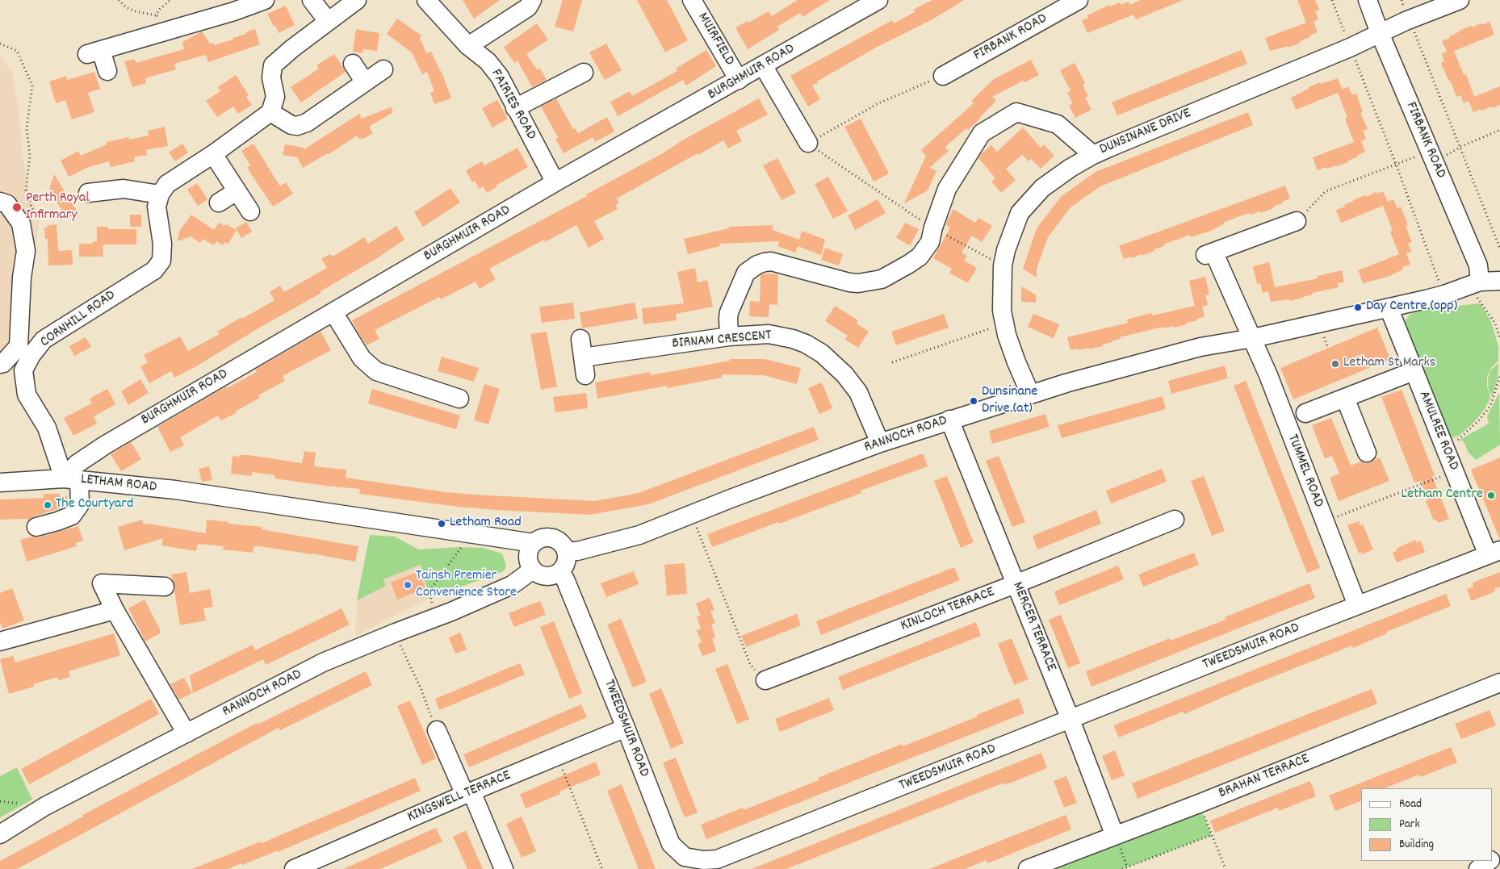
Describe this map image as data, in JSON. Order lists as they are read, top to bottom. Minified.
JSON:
{"streets":{"street":["FIRBANK ROAD","MUIRFIELD","BURGHMUIR ROAD","FAIRIES ROAD","DUNSINANE DRIVE","CORNHILL ROAD","BIRNAM CRESCENT","AMULREE ROAD","RANNOCH ROAD","TUMMEL ROAD","LETHAM ROAD","KINLOCH TERRACE","MERCER TERRACE","TWEEDSMUIR ROAD","BRAHAN TERRACE","KINGSWELL TERRACE"]},"crossings":[["FIRBANK ROAD","DUNSINANE DRIVE"],["FIRBANK ROAD","RANNOCH ROAD"],["MUIRFIELD","BURGHMUIR ROAD"],["BURGHMUIR ROAD","FAIRIES ROAD"],["BURGHMUIR ROAD","CORNHILL ROAD"],["BURGHMUIR ROAD","LETHAM ROAD"],["DUNSINANE DRIVE","RANNOCH ROAD"],["CORNHILL ROAD","LETHAM ROAD"],["BIRNAM CRESCENT","RANNOCH ROAD"],["AMULREE ROAD","RANNOCH ROAD"],["AMULREE ROAD","TWEEDSMUIR ROAD"],["RANNOCH ROAD","TUMMEL ROAD"],["RANNOCH ROAD","LETHAM ROAD"],["RANNOCH ROAD","MERCER TERRACE"],["RANNOCH ROAD","TWEEDSMUIR ROAD"],["TUMMEL ROAD","TWEEDSMUIR ROAD"],["LETHAM ROAD","TWEEDSMUIR ROAD"],["KINLOCH TERRACE","MERCER TERRACE"],["MERCER TERRACE","TWEEDSMUIR ROAD"],["MERCER TERRACE","BRAHAN TERRACE"],["TWEEDSMUIR ROAD","KINGSWELL TERRACE"]],"places":["Perth Royal Infirmary","Day Centre (opp)","Letham St Marks","Dunsinane Drive (at)","Letham Centre","The Courtyard","Letham Road","Tainsh Premier Convenience Store"],"legend":["Road","Park","Building"]}
